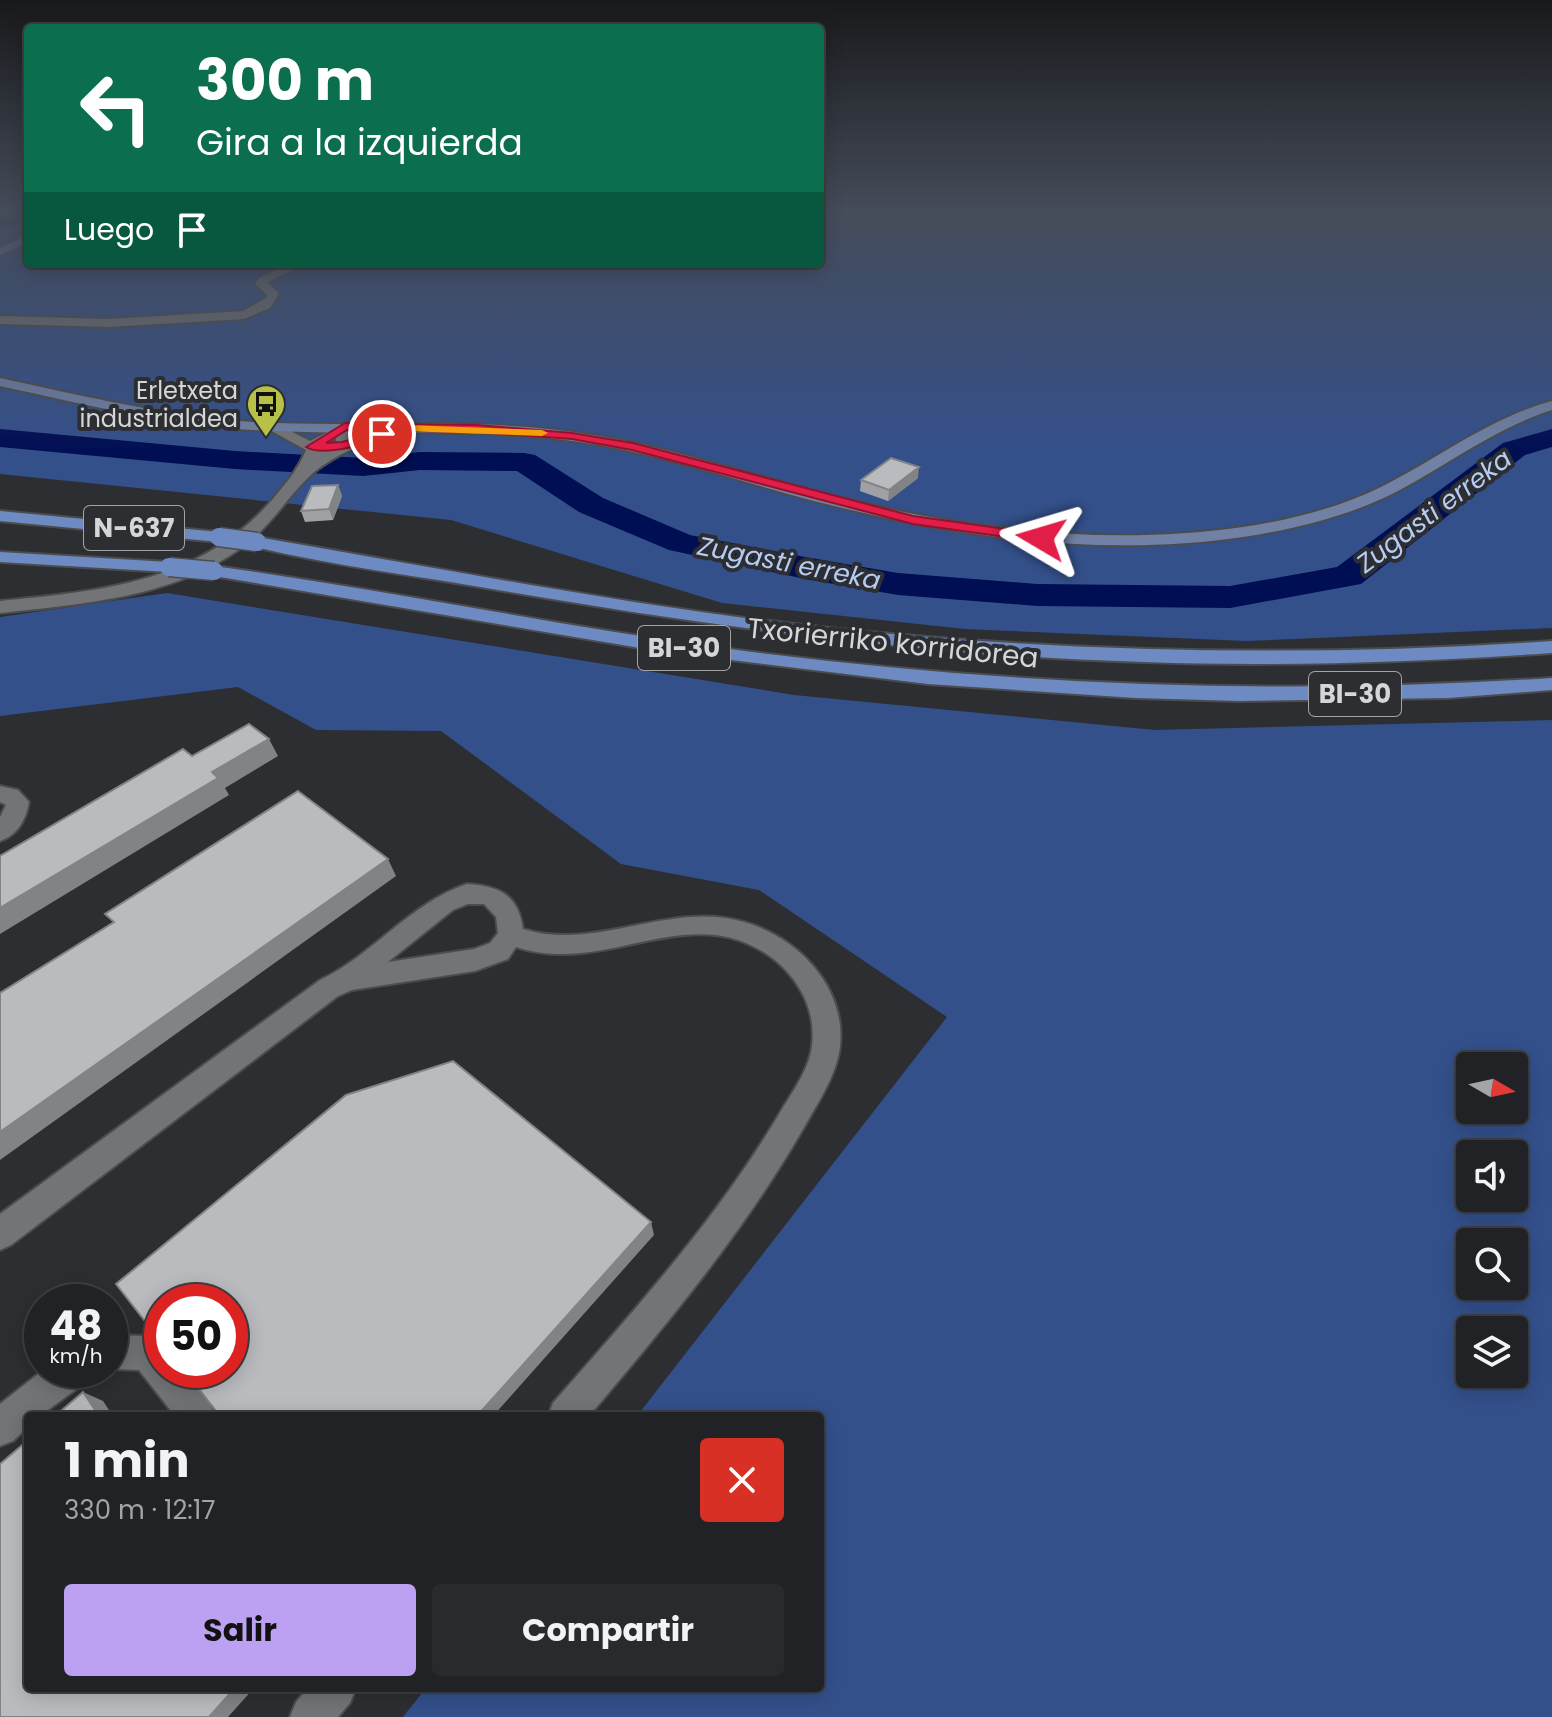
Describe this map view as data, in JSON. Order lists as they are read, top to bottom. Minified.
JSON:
{"streets":{"highway":["N-637","Txorierriko korridorea","BI-30"]},"water":["Zugasti erreka"],"places":{"bus stop":["Erletxeta industrialdea"]},"north":"right","page":{"turn":["300 m","Gira a la izquierda"],"then":"Luego","speed":"48 km/h","limit":"50","heading":["1 min","330 m · 12:17"],"buttons":["Salir","Compartir"]}}
